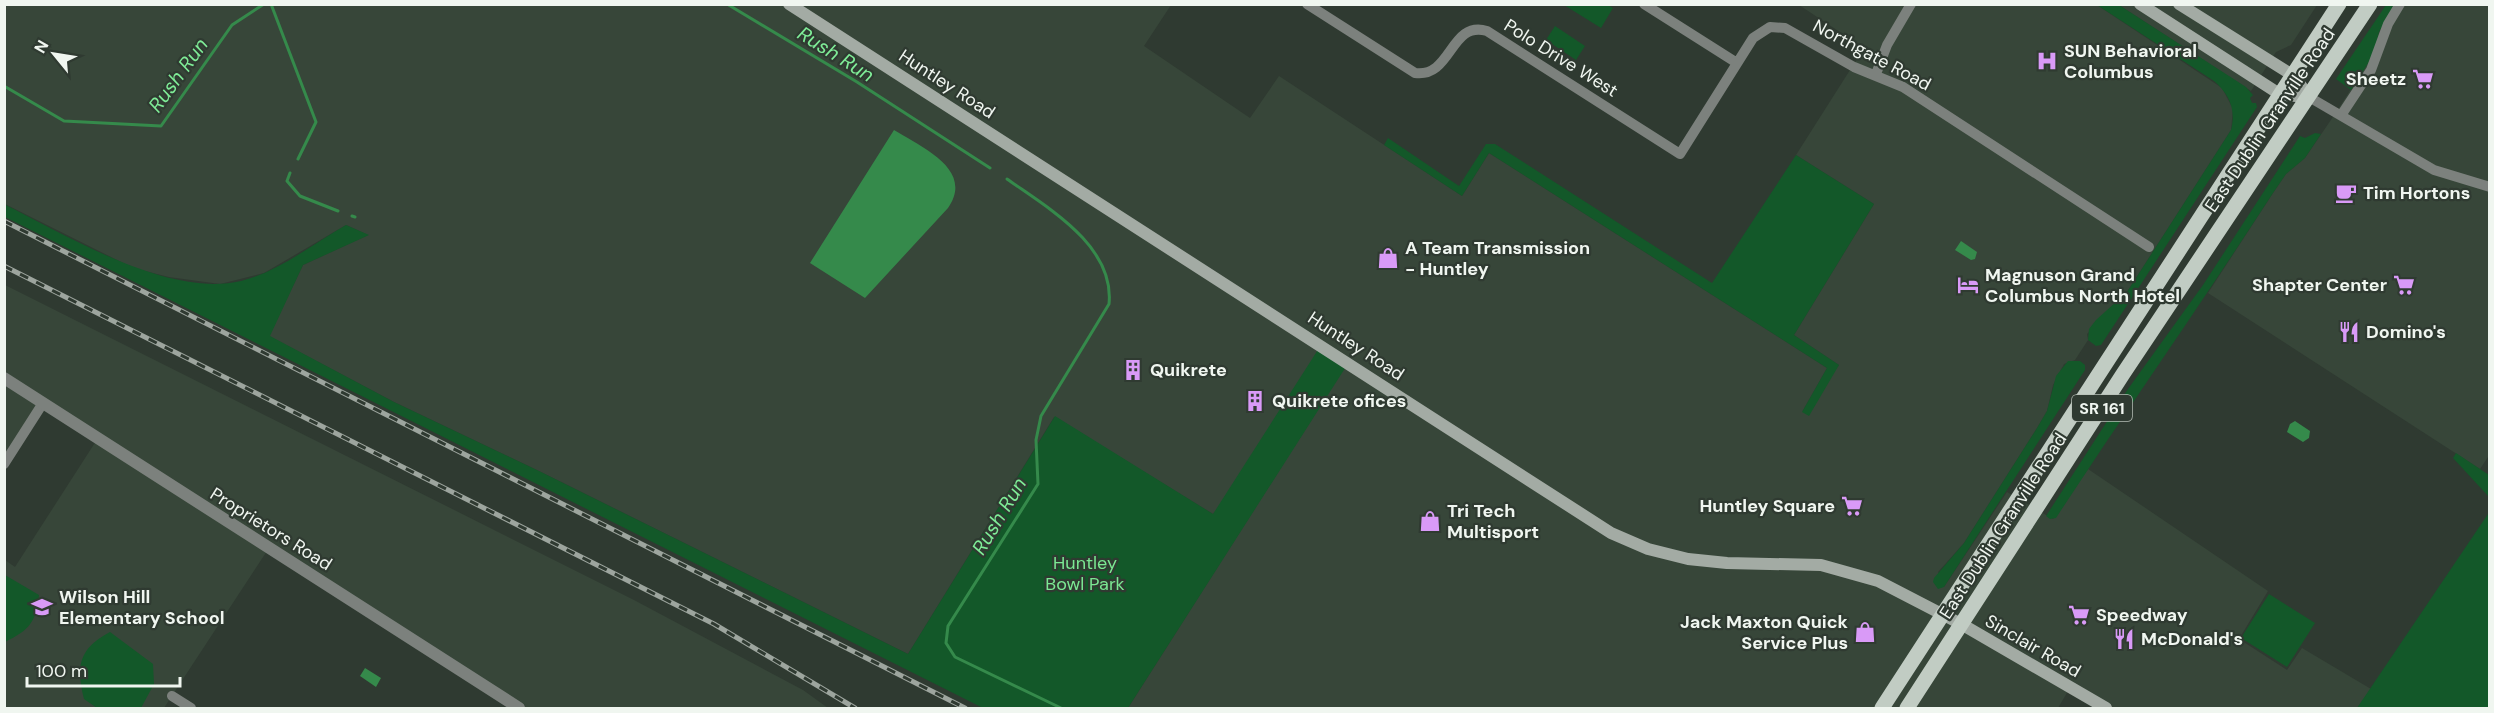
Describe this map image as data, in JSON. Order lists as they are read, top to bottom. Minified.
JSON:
{"streets":{"main road":["Huntley Road","East Dublin Granville Road","SR 161","Sinclair Road"],"street":["Northgate Road","Polo Drive West","Proprietors Road"]},"crossings":[["Northgate Road","Polo Drive West"],["Huntley Road","East Dublin Granville Road"],["Huntley Road","Sinclair Road"],["East Dublin Granville Road","Sinclair Road"]],"water":["Rush Run"],"parks":["Huntley Bowl Park"],"places":{"hospital":["SUN Behavioral Columbus"],"supermarket":["Sheetz","Shapter Center","Huntley Square","Speedway"],"cafe":["Tim Hortons"],"shop":["A Team Transmission - Huntley","Tri Tech Multisport","Jack Maxton Quick Service Plus"],"hotel":["Magnuson Grand Columbus North Hotel"],"restaurant":["Domino's","McDonald's"],"building":["Quikrete","Quikrete ofices"],"school or university":["Wilson Hill Elementary School"]},"scale_bar":"100 m","north":"top left"}
